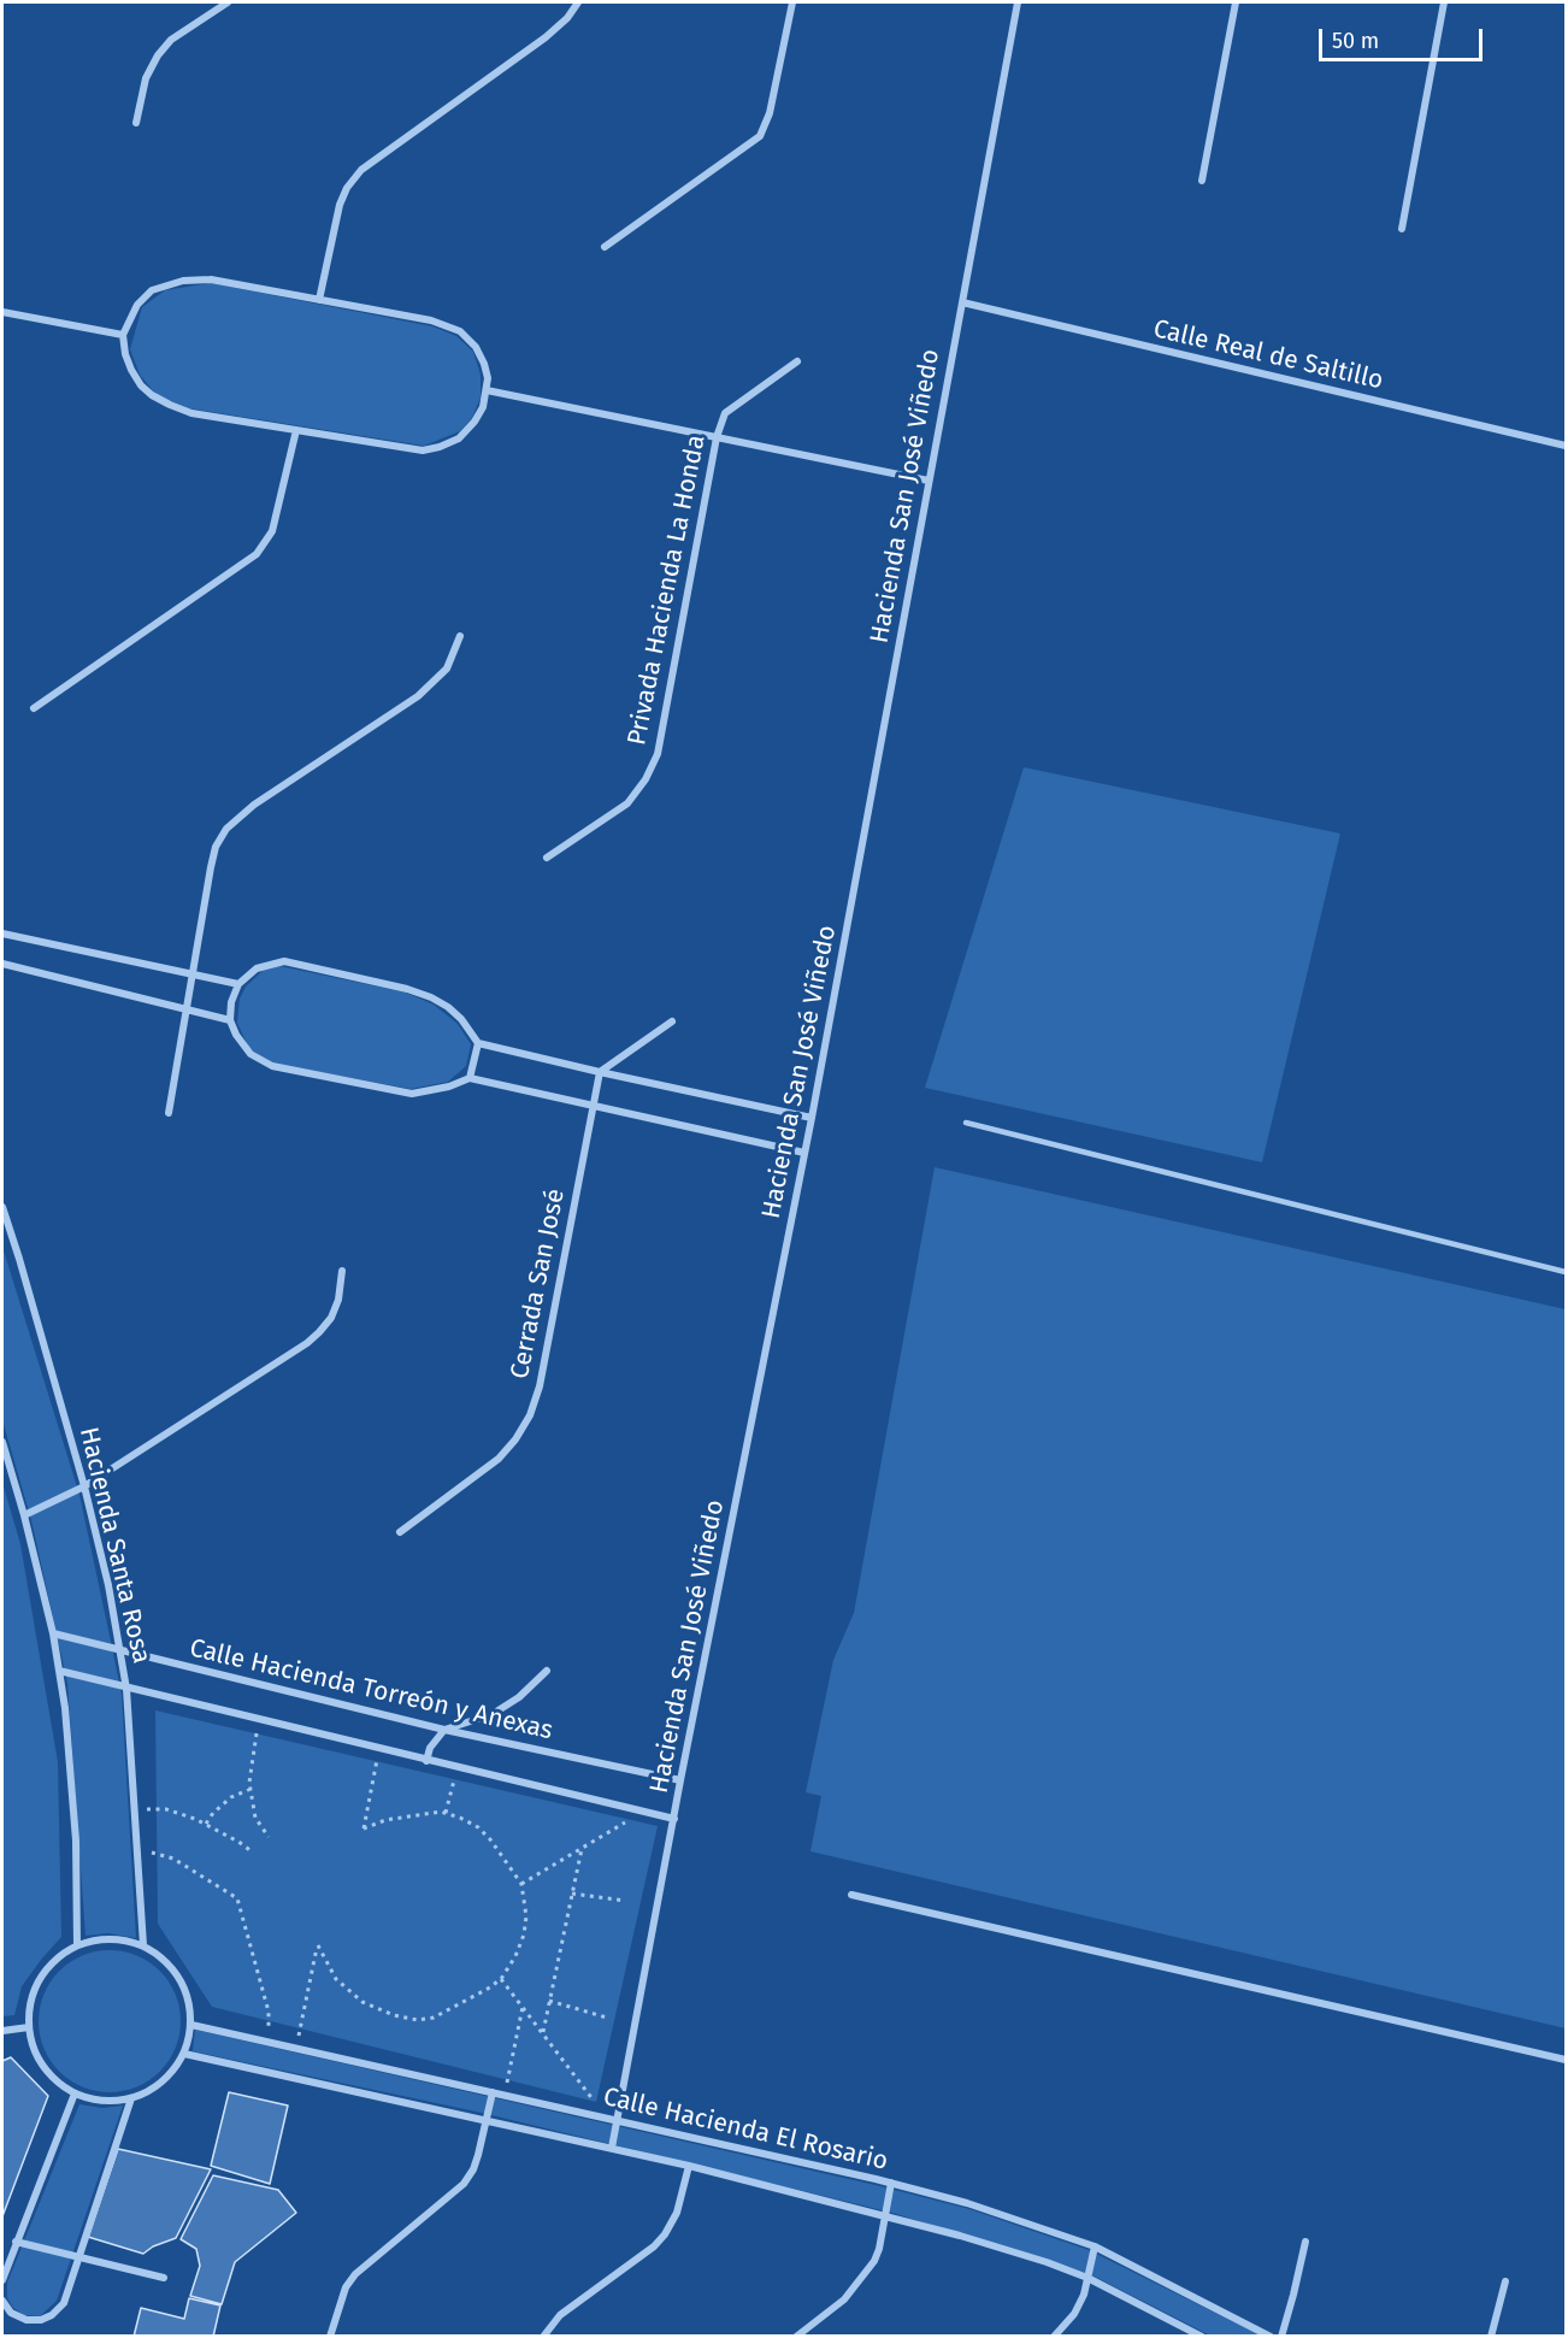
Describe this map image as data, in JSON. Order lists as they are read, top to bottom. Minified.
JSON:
{"streets":{"street":["Calle Real de Saltillo","Hacienda San José Viñedo","Privada Hacienda La Honda","Cerrada San José","Hacienda Santa Rosa","Calle Hacienda Torreón y Anexas","Calle Hacienda El Rosario"]},"crossings":[["Calle Real de Saltillo","Hacienda San José Viñedo"],["Hacienda San José Viñedo","Calle Hacienda Torreón y Anexas"],["Hacienda San José Viñedo","Calle Hacienda El Rosario"],["Hacienda Santa Rosa","Calle Hacienda Torreón y Anexas"],["Hacienda Santa Rosa","Calle Hacienda El Rosario"]],"scale_bar":"50 m"}
